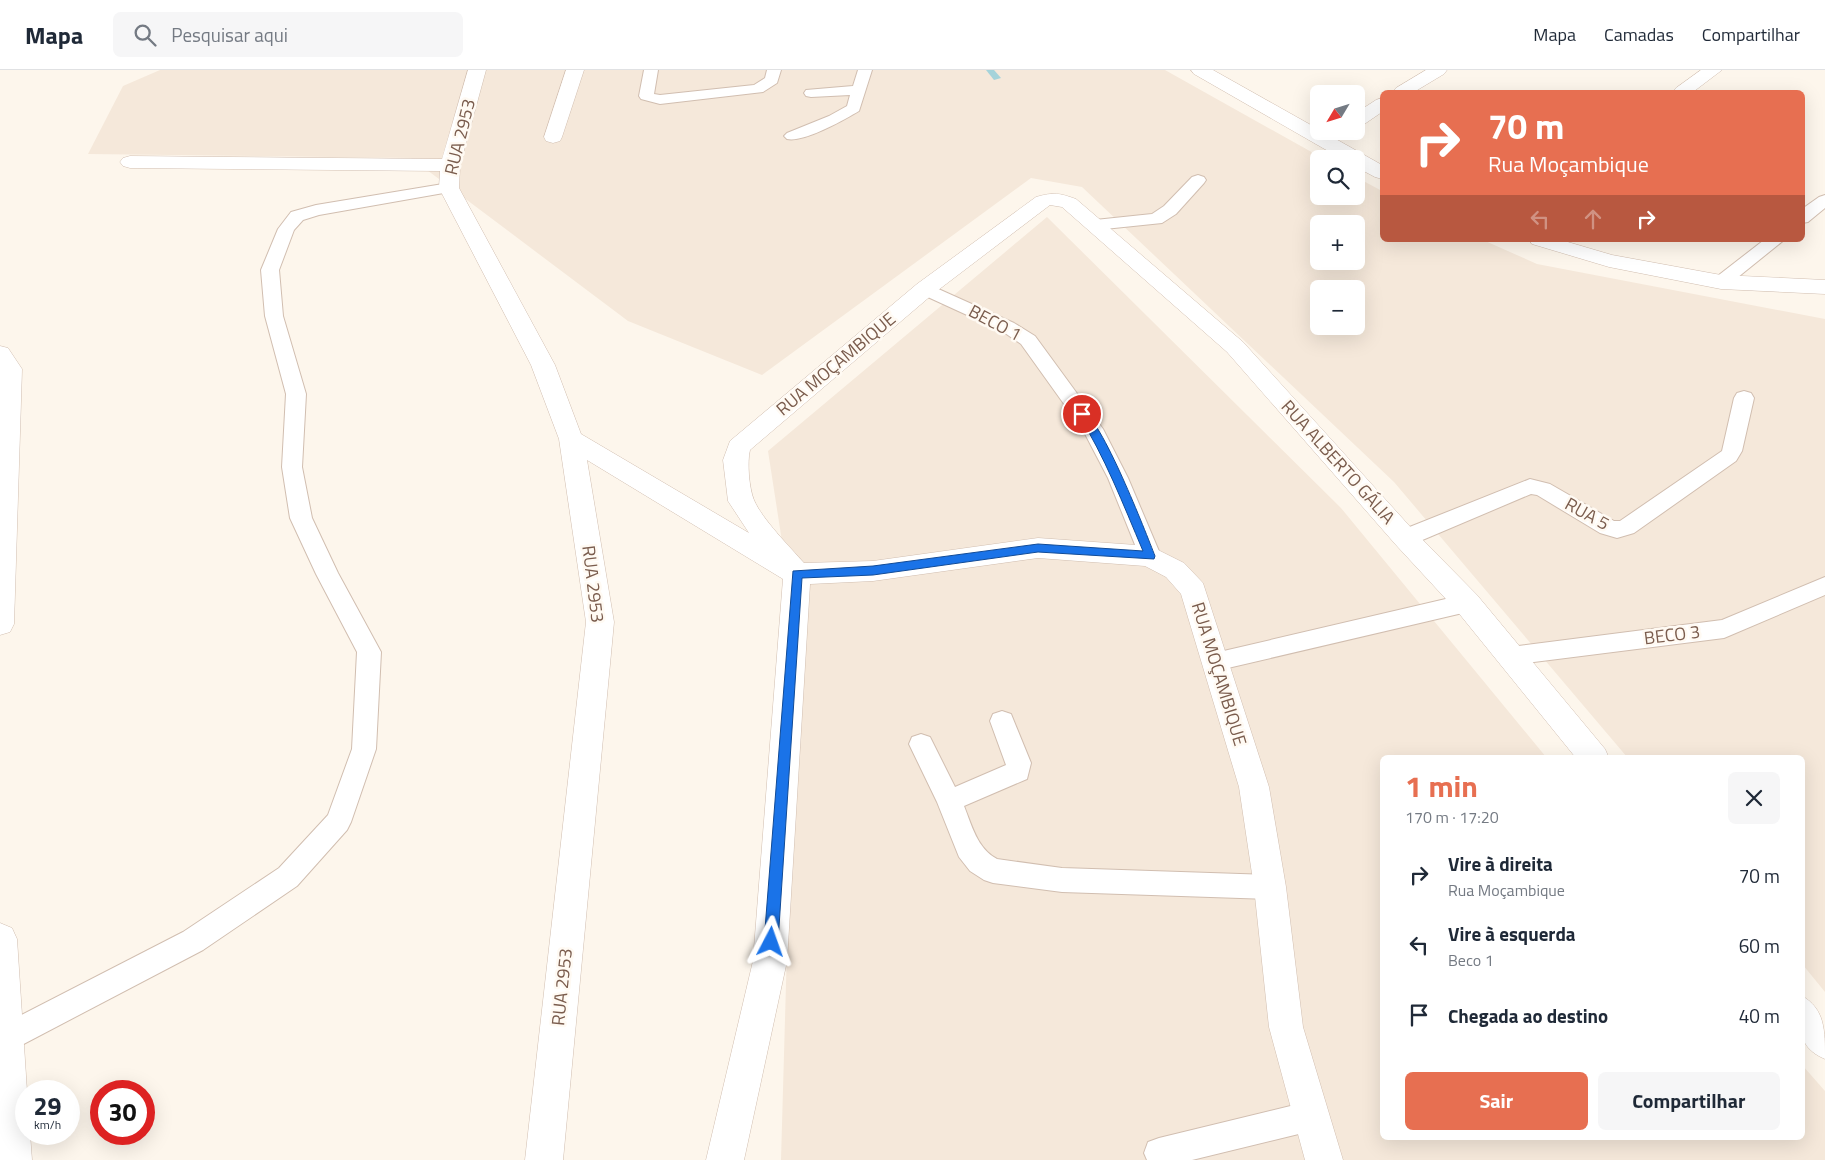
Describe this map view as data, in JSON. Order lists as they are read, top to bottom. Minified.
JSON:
{"streets":{"street":["RUA 2953","RUA MOÇAMBIQUE","RUA ALBERTO GÁLIA"],"lane":["BECO 1","RUA 5","BECO 3"]},"crossings":[["BECO 1","RUA MOÇAMBIQUE"],["RUA MOÇAMBIQUE","RUA ALBERTO GÁLIA"],["RUA ALBERTO GÁLIA","RUA 5"],["RUA ALBERTO GÁLIA","BECO 3"]],"north":"bottom left","page":{"header":"Mapa","search":"Pesquisar aqui","nav":["Mapa","Camadas","Compartilhar"],"map_buttons":["+","−"],"turn":["70 m","Rua Moçambique"],"heading":["1 min","170 m · 17:20"],"list":[{"name":"Vire à direita","note":"Rua Moçambique","value":"70 m"},{"name":"Vire à esquerda","note":"Beco 1","value":"60 m"},{"name":"Chegada ao destino","value":"40 m"}],"buttons":["Sair","Compartilhar"],"speed":"29 km/h","limit":"30"}}
